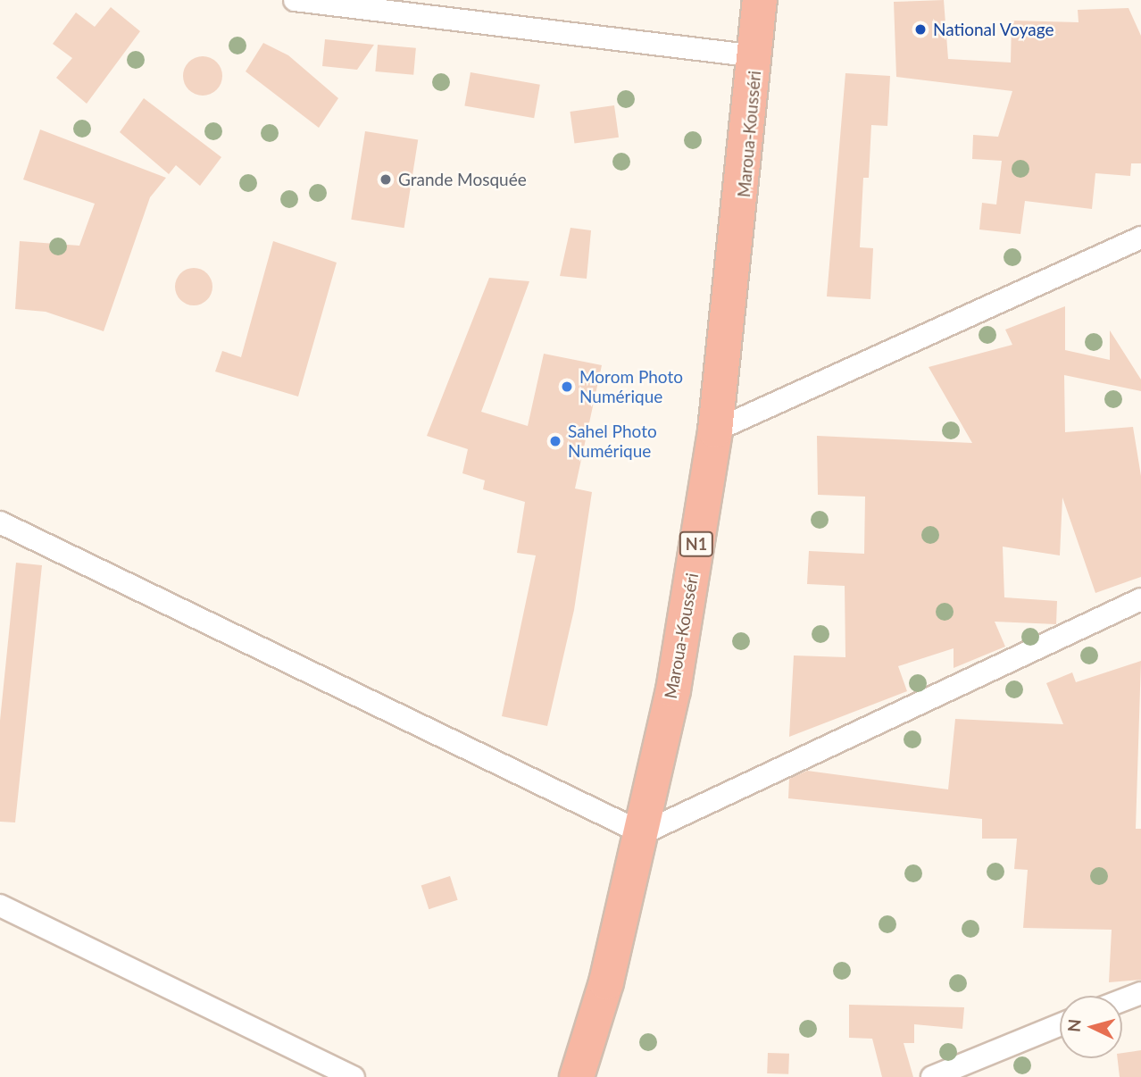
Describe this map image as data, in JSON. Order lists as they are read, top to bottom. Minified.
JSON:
{"streets":{"highway":["Maroua-Kousséri","N1"]},"places":["National Voyage","Grande Mosquée","Morom Photo Numérique","Sahel Photo Numérique"],"north":"left"}
